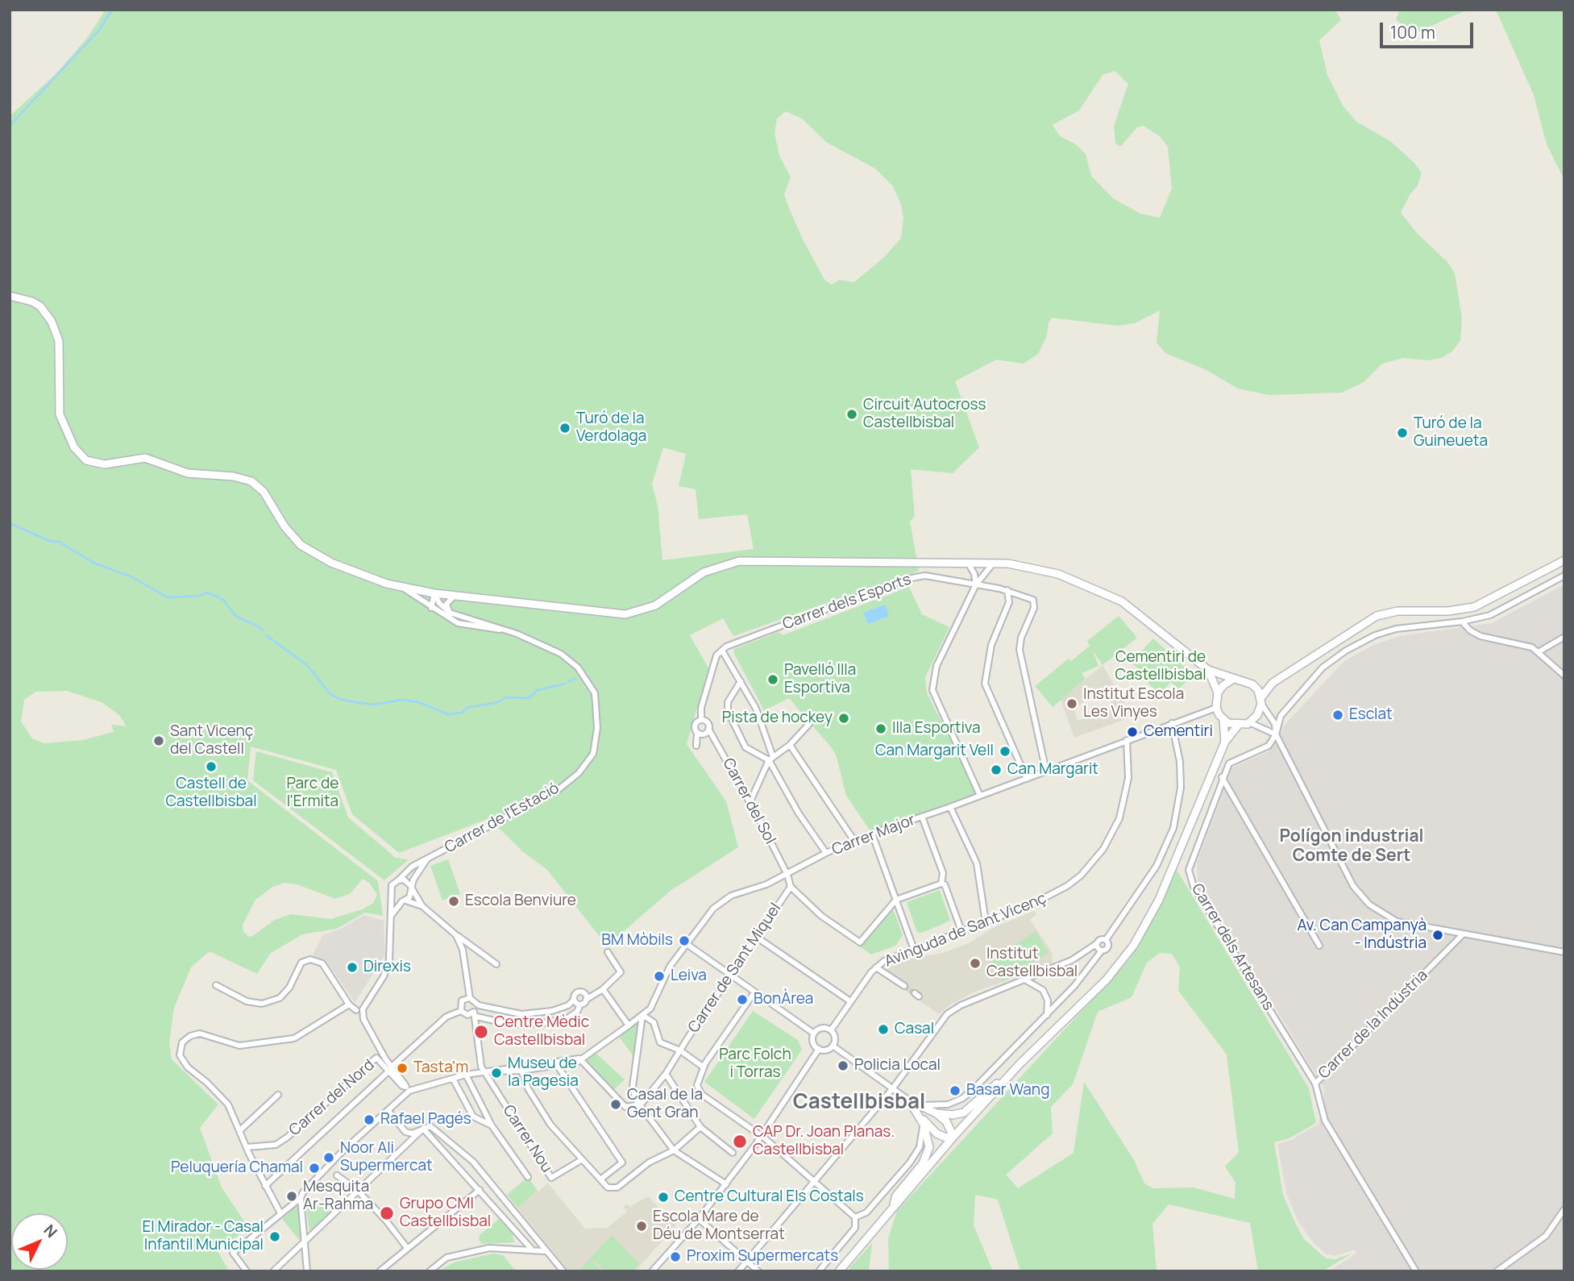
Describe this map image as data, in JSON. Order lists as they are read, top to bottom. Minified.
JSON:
{"streets":{"street":["Carrer dels Esports","Carrer del Sol","Carrer de l'Estació","Carrer Major","Avinguda de Sant Vicenç","Carrer dels Artesans","Carrer de Sant Miquel","Carrer de la Indústria","Carrer del Nord","Carrer Nou"]},"crossings":[["Carrer dels Esports","Carrer Major"],["Carrer del Sol","Carrer Major"],["Carrer del Sol","Carrer de Sant Miquel"],["Carrer Major","Avinguda de Sant Vicenç"],["Carrer dels Artesans","Carrer de la Indústria"]],"districts":["Polígon industrial Comte de Sert","Castellbisbal"],"parks":["Cementiri de Castellbisbal","Parc de l'Ermita","Parc Folch i Torras"],"places":["Circuit Autocross Castellbisbal","Turó de la Verdolaga","Turó de la Guineueta","Pavelló Illa Esportiva","Institut Escola Les Vinyes","Esclat","Pista de hockey","Illa Esportiva","Cementiri","Sant Vicenç del Castell","Can Margarit Vell","Castell de Castellbisbal","Can Margarit","Escola Benviure","Av. Can Campanyà - Indústria","BM Mòbils","Institut Castellbisbal","Direxis","Leiva","BonÀrea","Casal","Centre Mèdic Castellbisbal","Policia Local","Tasta'm","Museu de la Pagesia","Basar Wang","Casal de la Gent Gran","Rafael Pagés","CAP Dr. Joan Planas. Castellbisbal","Noor Ali Supermercat","Peluquería Chamal","Mesquita Ar-Rahma","Centre Cultural Els Costals","Grupo CMI Castellbisbal","Escola Mare de Déu de Montserrat","El Mirador - Casal Infantil Municipal","Proxim Supermercats"],"scale_bar":"100 m","north":"top right"}
